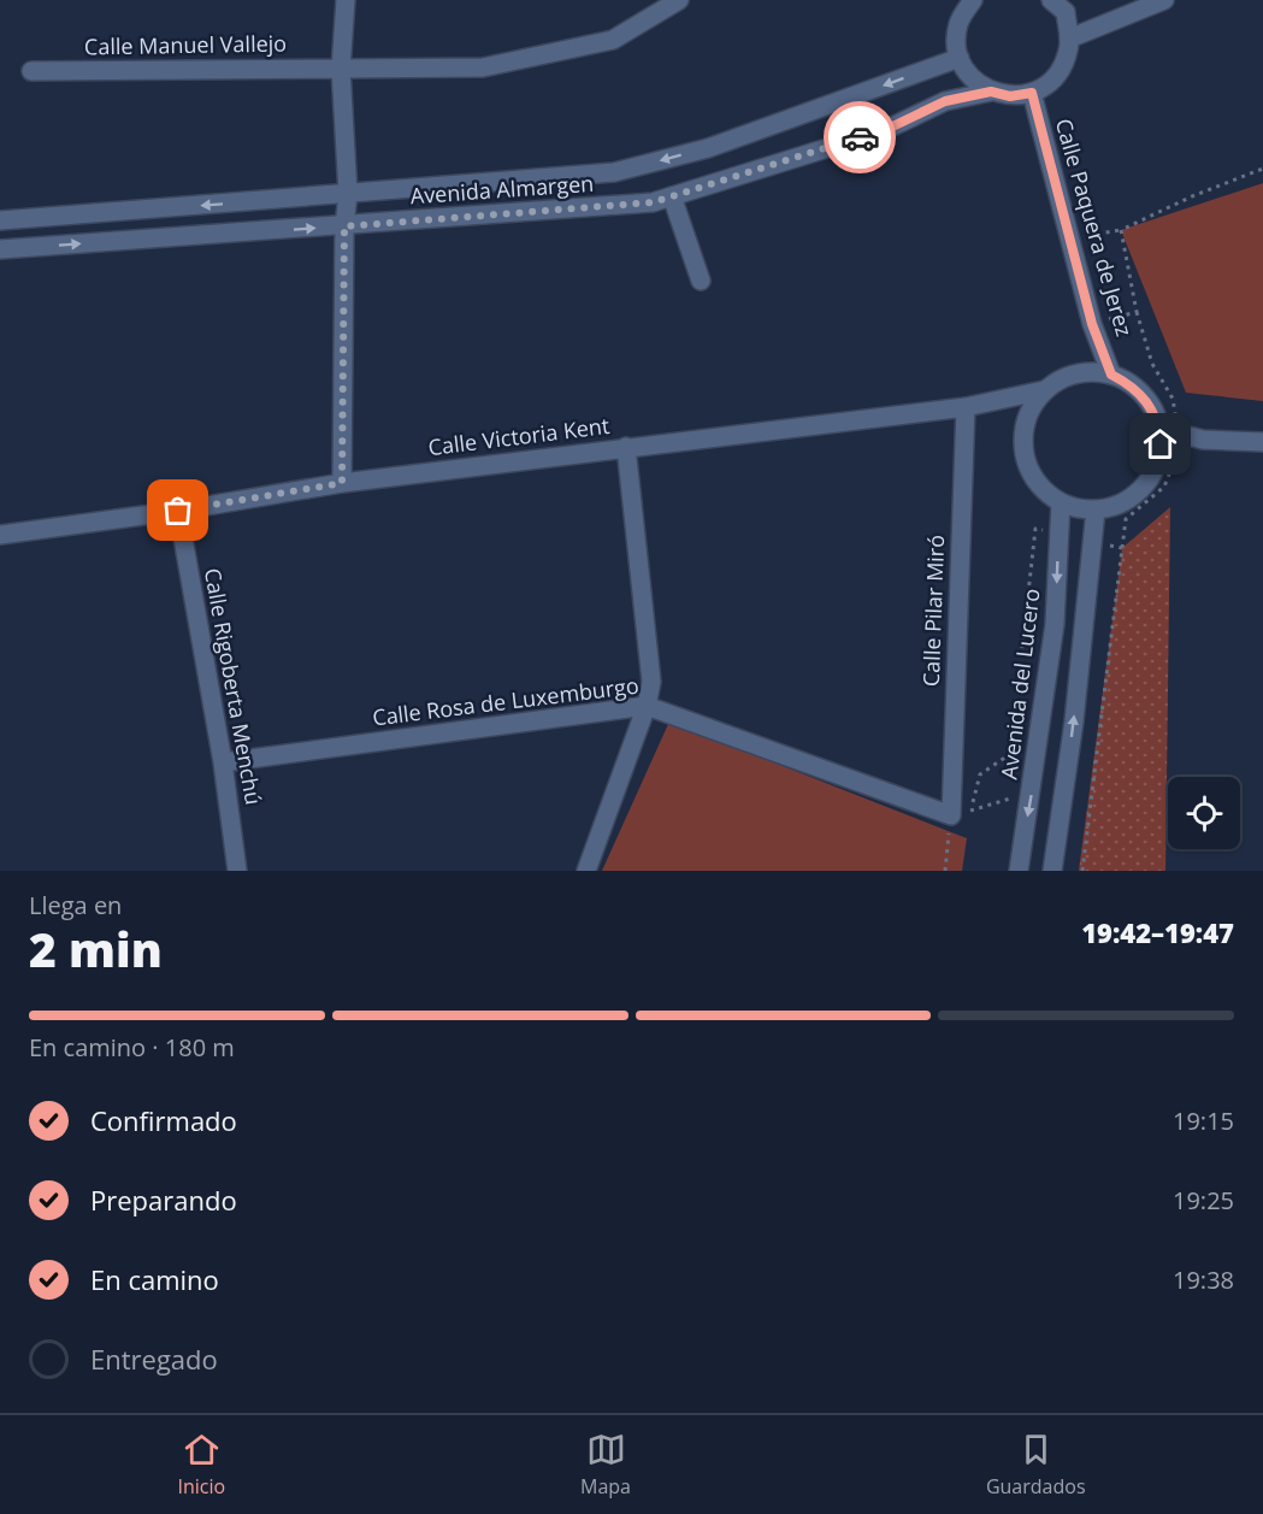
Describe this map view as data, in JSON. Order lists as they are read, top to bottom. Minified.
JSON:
{"streets":{"street":["Calle Manuel Vallejo","Avenida Almargen","Calle Paquera de Jerez","Calle Victoria Kent","Calle Pilar Miró","Avenida del Lucero","Calle Rigoberta Menchú","Calle Rosa de Luxemburgo"]},"crossings":[["Avenida Almargen","Calle Paquera de Jerez"],["Calle Paquera de Jerez","Calle Victoria Kent"],["Calle Paquera de Jerez","Avenida del Lucero"],["Calle Victoria Kent","Calle Pilar Miró"],["Calle Victoria Kent","Avenida del Lucero"],["Calle Victoria Kent","Calle Rigoberta Menchú"],["Calle Pilar Miró","Calle Rosa de Luxemburgo"],["Calle Rigoberta Menchú","Calle Rosa de Luxemburgo"]],"page":{"heading":["2 min","Llega en","19:42–19:47"],"bar":"En camino · 180 m","list":[["Confirmado","19:15"],["Preparando","19:25"],["En camino","19:38"],"Entregado"],"tabs":["Inicio","Mapa","Guardados"]}}
